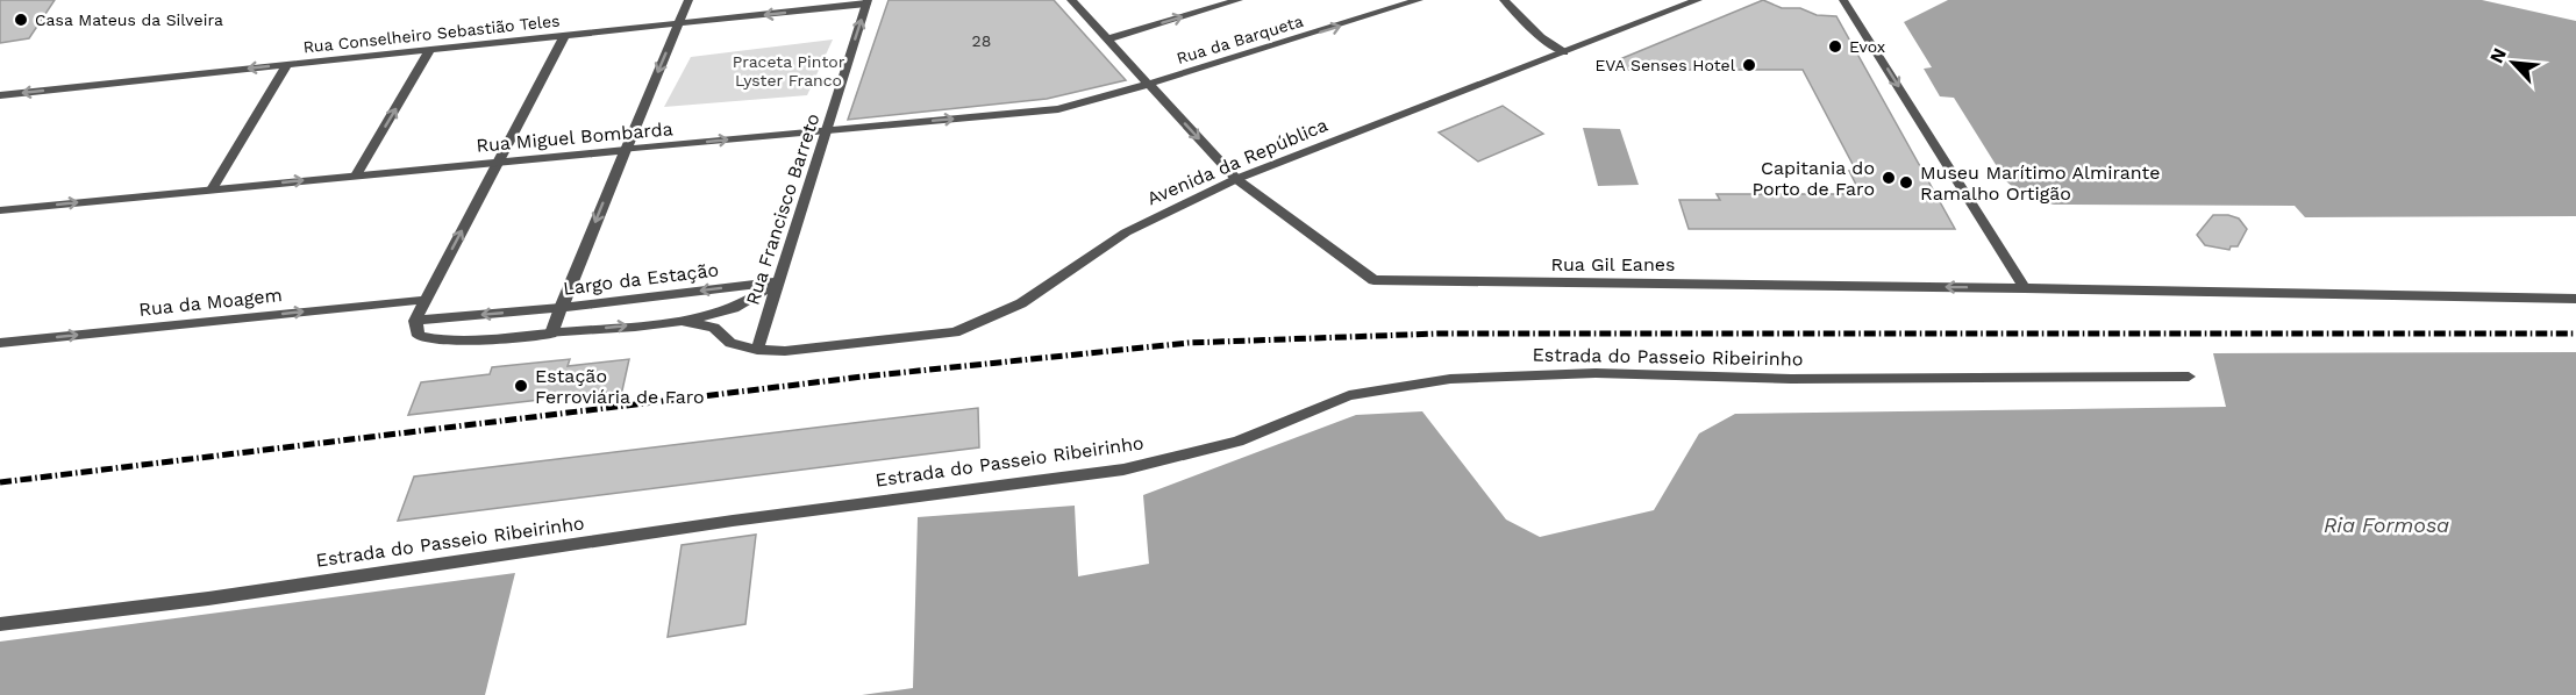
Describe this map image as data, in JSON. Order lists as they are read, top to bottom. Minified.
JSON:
{"streets":{"street":["Rua Conselheiro Sebastião Teles","Rua da Barqueta","Rua Miguel Bombarda","Avenida da República","Rua Francisco Barreto","Rua Gil Eanes","Largo da Estação","Rua da Moagem","Estrada do Passeio Ribeirinho"]},"crossings":[["Rua Conselheiro Sebastião Teles","Rua Francisco Barreto"],["Rua da Barqueta","Rua Miguel Bombarda"],["Rua da Barqueta","Rua Gil Eanes"],["Rua Miguel Bombarda","Rua Francisco Barreto"],["Rua Miguel Bombarda","Rua Gil Eanes"],["Avenida da República","Rua Francisco Barreto"],["Avenida da República","Rua Gil Eanes"],["Rua Francisco Barreto","Largo da Estação"]],"one_way":["Rua Conselheiro Sebastião Teles","Rua Miguel Bombarda","Rua Francisco Barreto","Rua da Moagem"],"water":["Ria Formosa"],"parks":["Praceta Pintor Lyster Franco"],"places":["Casa Mateus da Silveira","Evox","EVA Senses Hotel","Capitania do Porto de Faro","Museu Marítimo Almirante Ramalho Ortigão","Estação Ferroviária de Faro"],"house_numbers":["28"],"north":"top left"}
